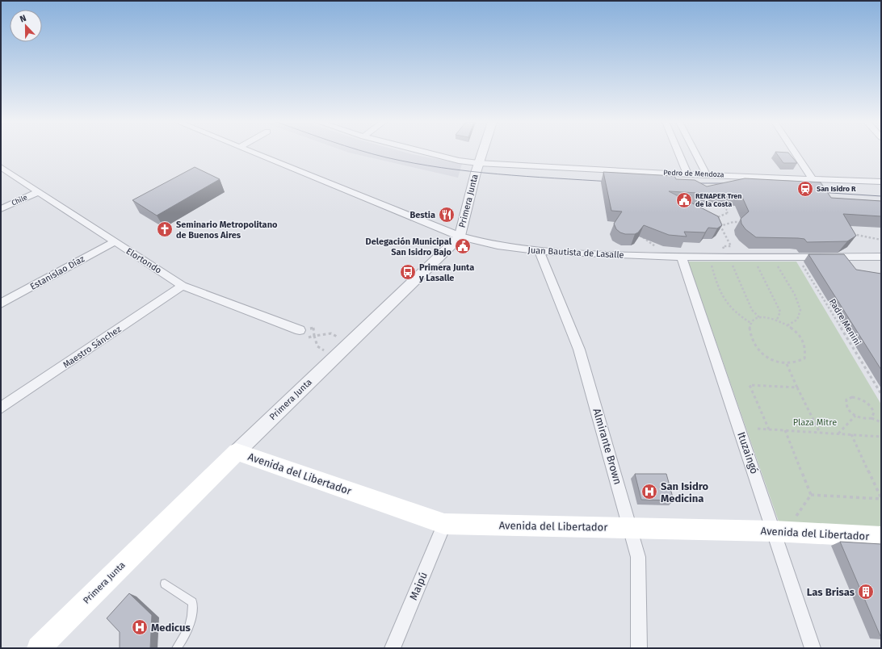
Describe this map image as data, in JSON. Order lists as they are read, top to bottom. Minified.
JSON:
{"streets":{"main road":["Primera Junta","Avenida del Libertador"],"street":["Pedro de Mendoza","Chile","Juan Bautista de Lasalle","Elortondo","Estanislao Díaz","Maestro Sánchez","Almirante Brown","Ituzaingó","Maipú"],"path":["Padre Menini"]},"crossings":[["Pedro de Mendoza","Primera Junta"],["Chile","Elortondo"],["Primera Junta","Juan Bautista de Lasalle"],["Primera Junta","Avenida del Libertador"],["Juan Bautista de Lasalle","Padre Menini"],["Juan Bautista de Lasalle","Almirante Brown"],["Juan Bautista de Lasalle","Ituzaingó"],["Elortondo","Estanislao Díaz"],["Elortondo","Maestro Sánchez"],["Almirante Brown","Avenida del Libertador"],["Ituzaingó","Avenida del Libertador"],["Avenida del Libertador","Maipú"]],"parks":["Plaza Mitre"],"places":{"station":["San Isidro R"],"public building":["RENAPER Tren de la Costa","Delegación Municipal San Isidro Bajo"],"restaurant":["Bestia"],"church":["Seminario Metropolitano de Buenos Aires"],"bus stop":["Primera Junta y Lasalle"],"hospital":["San Isidro Medicina","Medicus"],"building":["Las Brisas"]},"north":"top"}
